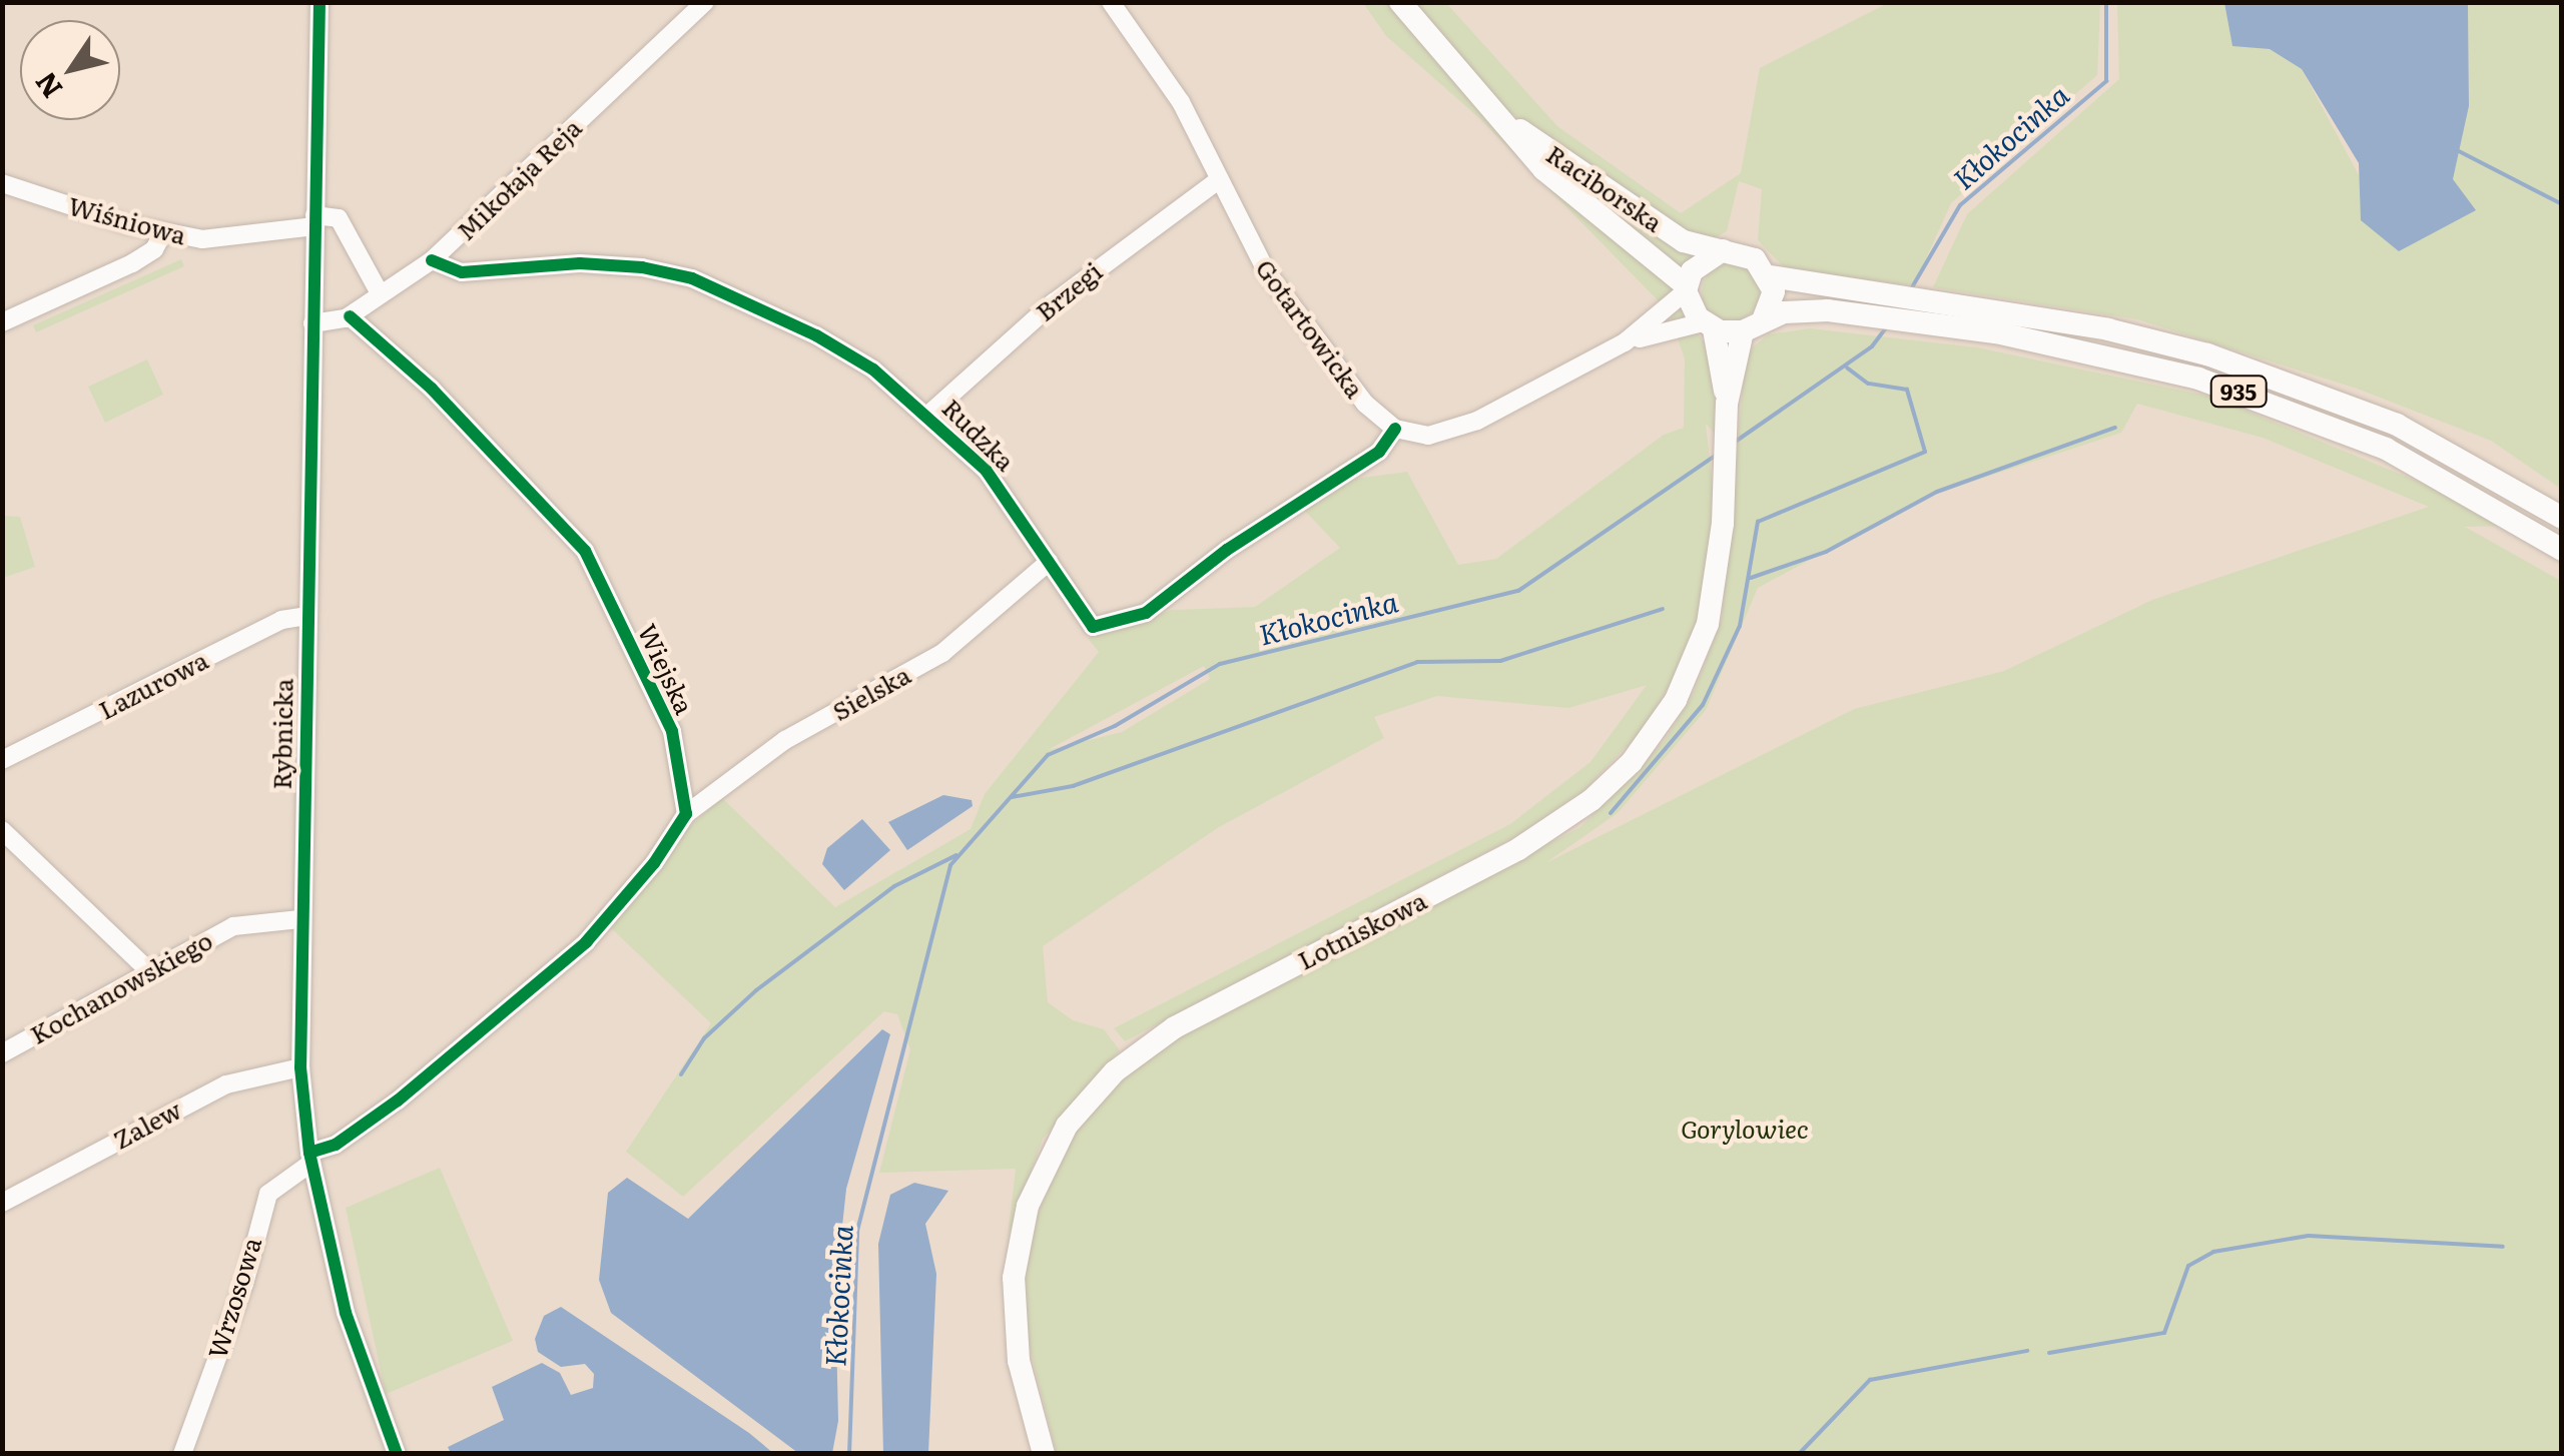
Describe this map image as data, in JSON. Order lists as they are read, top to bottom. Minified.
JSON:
{"streets":{"main road":["Raciborska","935","Lotniskowa"],"street":["Mikołaja Reja","Wiśniowa","Brzegi","Gotartowicka","Rudzka","Wiejska","Lazurowa","Sielska","Rybnicka","Kochanowskiego","Zalew","Wrzosowa"]},"crossings":[["Mikołaja Reja","Rudzka"],["Mikołaja Reja","Wiejska"],["Mikołaja Reja","Rybnicka"],["Raciborska","935"],["Raciborska","Lotniskowa"],["Wiśniowa","Rybnicka"],["Brzegi","Gotartowicka"],["Brzegi","Rudzka"],["Gotartowicka","Rudzka"],["935","Lotniskowa"],["Rudzka","Sielska"],["Wiejska","Sielska"],["Lazurowa","Rybnicka"],["Rybnicka","Kochanowskiego"],["Rybnicka","Zalew"],["Rybnicka","Wrzosowa"]],"water":["Kłokocinka"],"parks":["Gorylowiec"],"north":"bottom left"}
